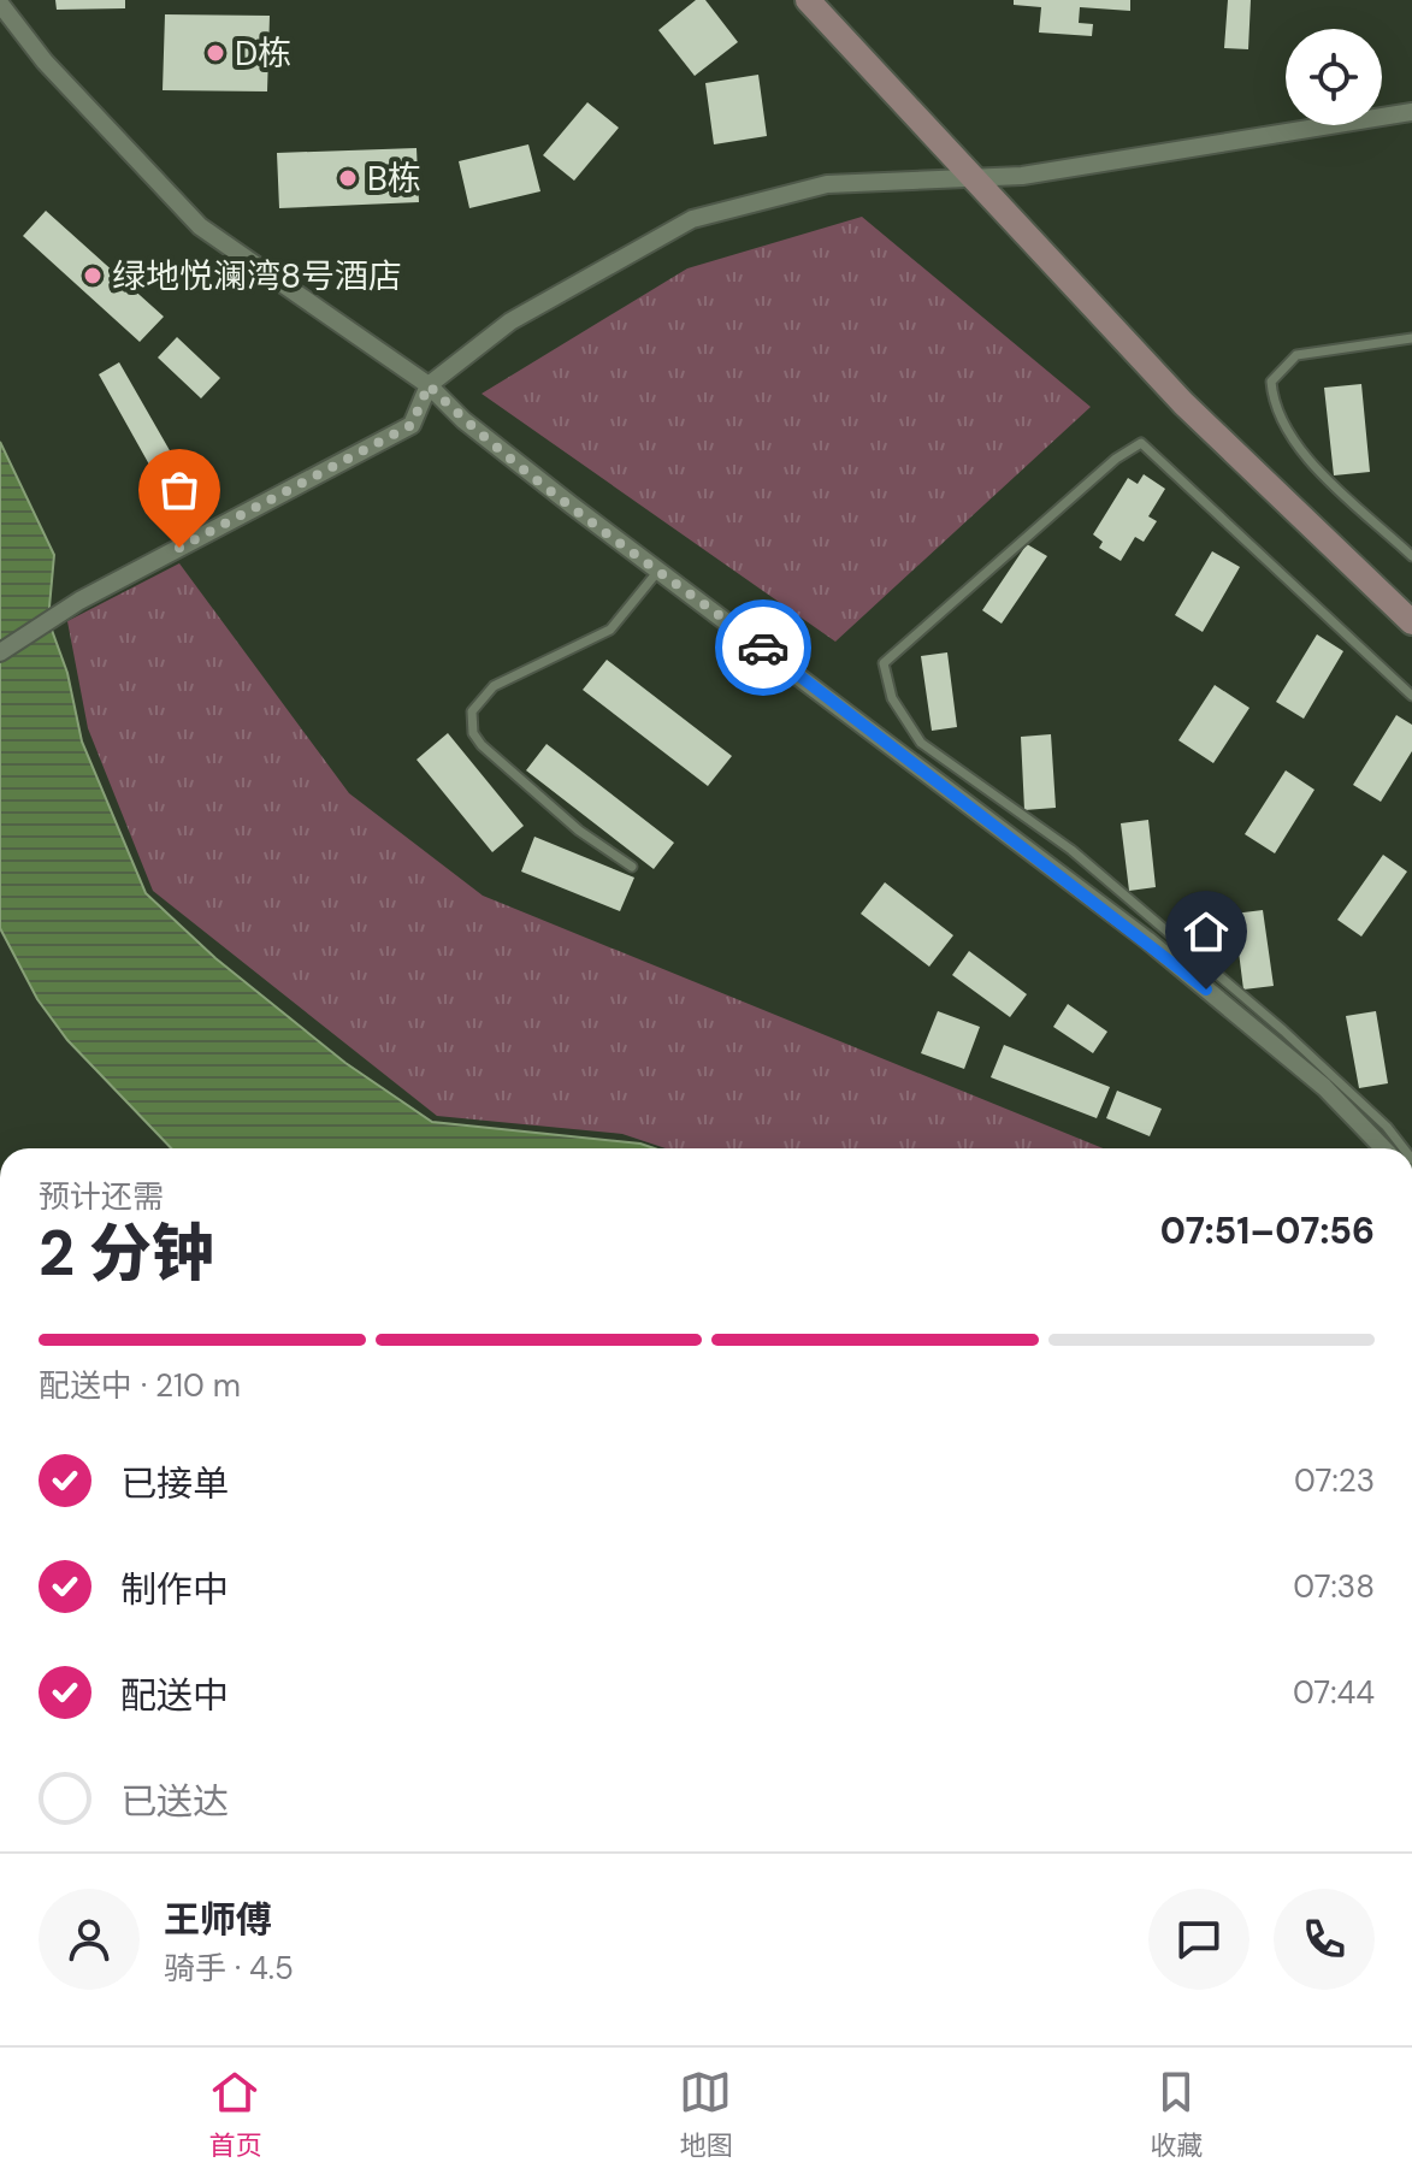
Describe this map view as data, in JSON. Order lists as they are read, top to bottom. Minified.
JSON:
{"places":["D栋","B栋","绿地悦澜湾8号酒店"],"page":{"heading":["2 分钟","预计还需","07:51–07:56"],"panel":["王师傅","骑手 · 4.5"],"bar":"配送中 · 210 m","list":[["已接单","07:23"],["制作中","07:38"],["配送中","07:44"],"已送达"],"tabs":["首页","地图","收藏"]}}
